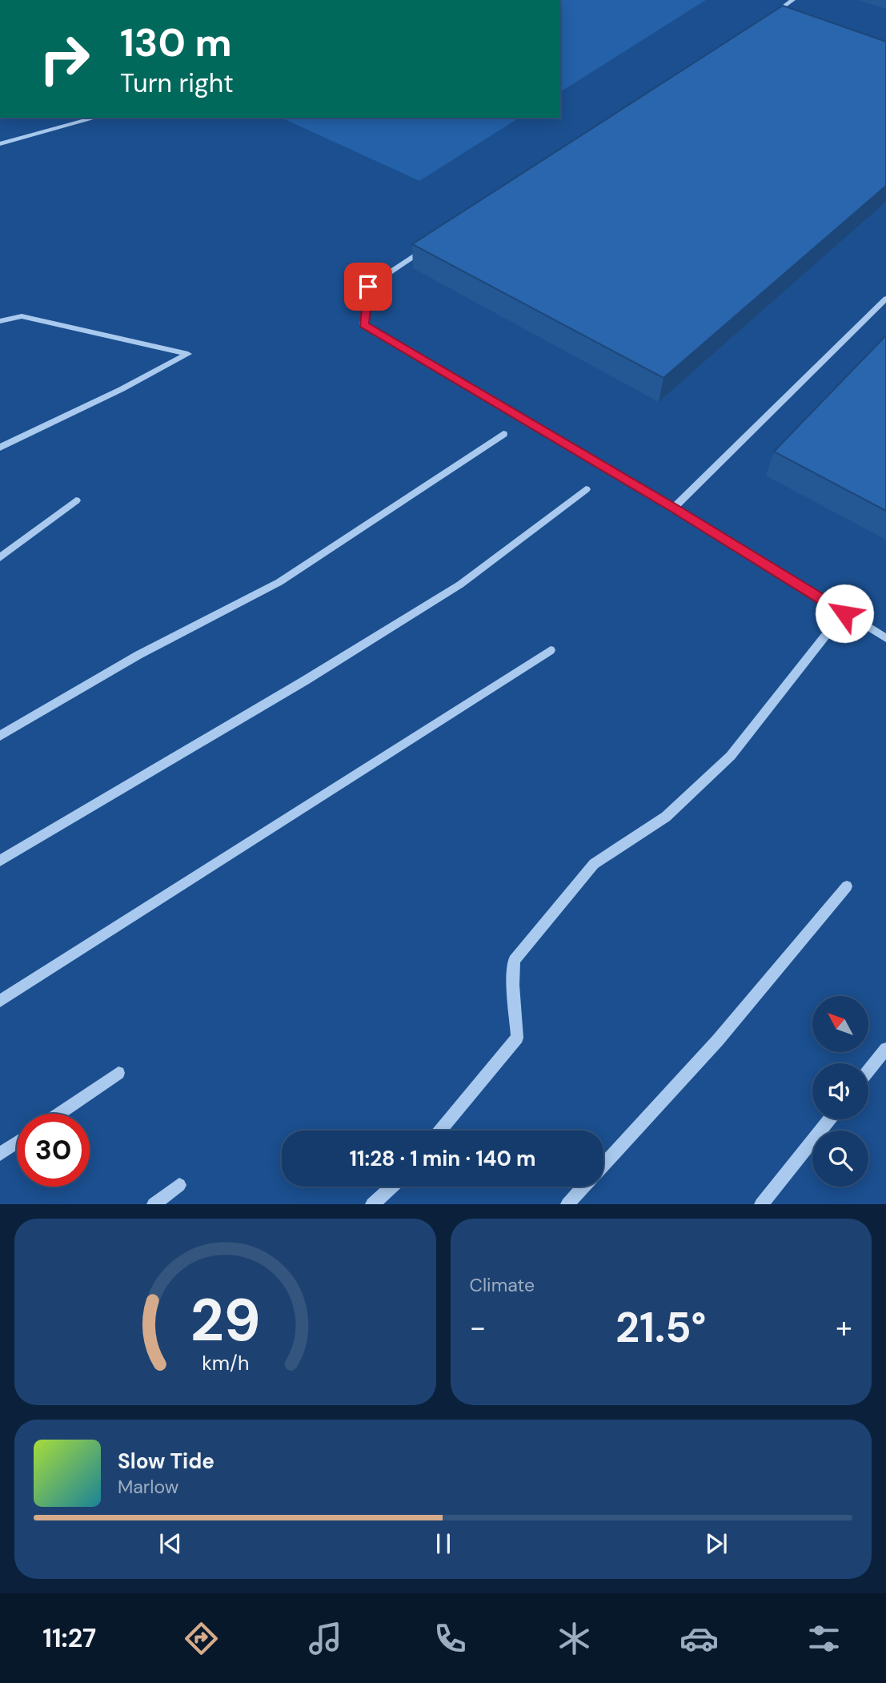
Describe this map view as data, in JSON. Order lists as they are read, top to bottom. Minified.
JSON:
{"north":"top left","page":{"turn":["130 m","Turn right"],"limit":"30","trip":"11:28 · 1 min · 140 m","tile":"Climate","heat":["−","21.5°","+"],"song":["Slow Tide","Marlow"],"tabs":"11:27","gauge":["29","km/h"]}}
